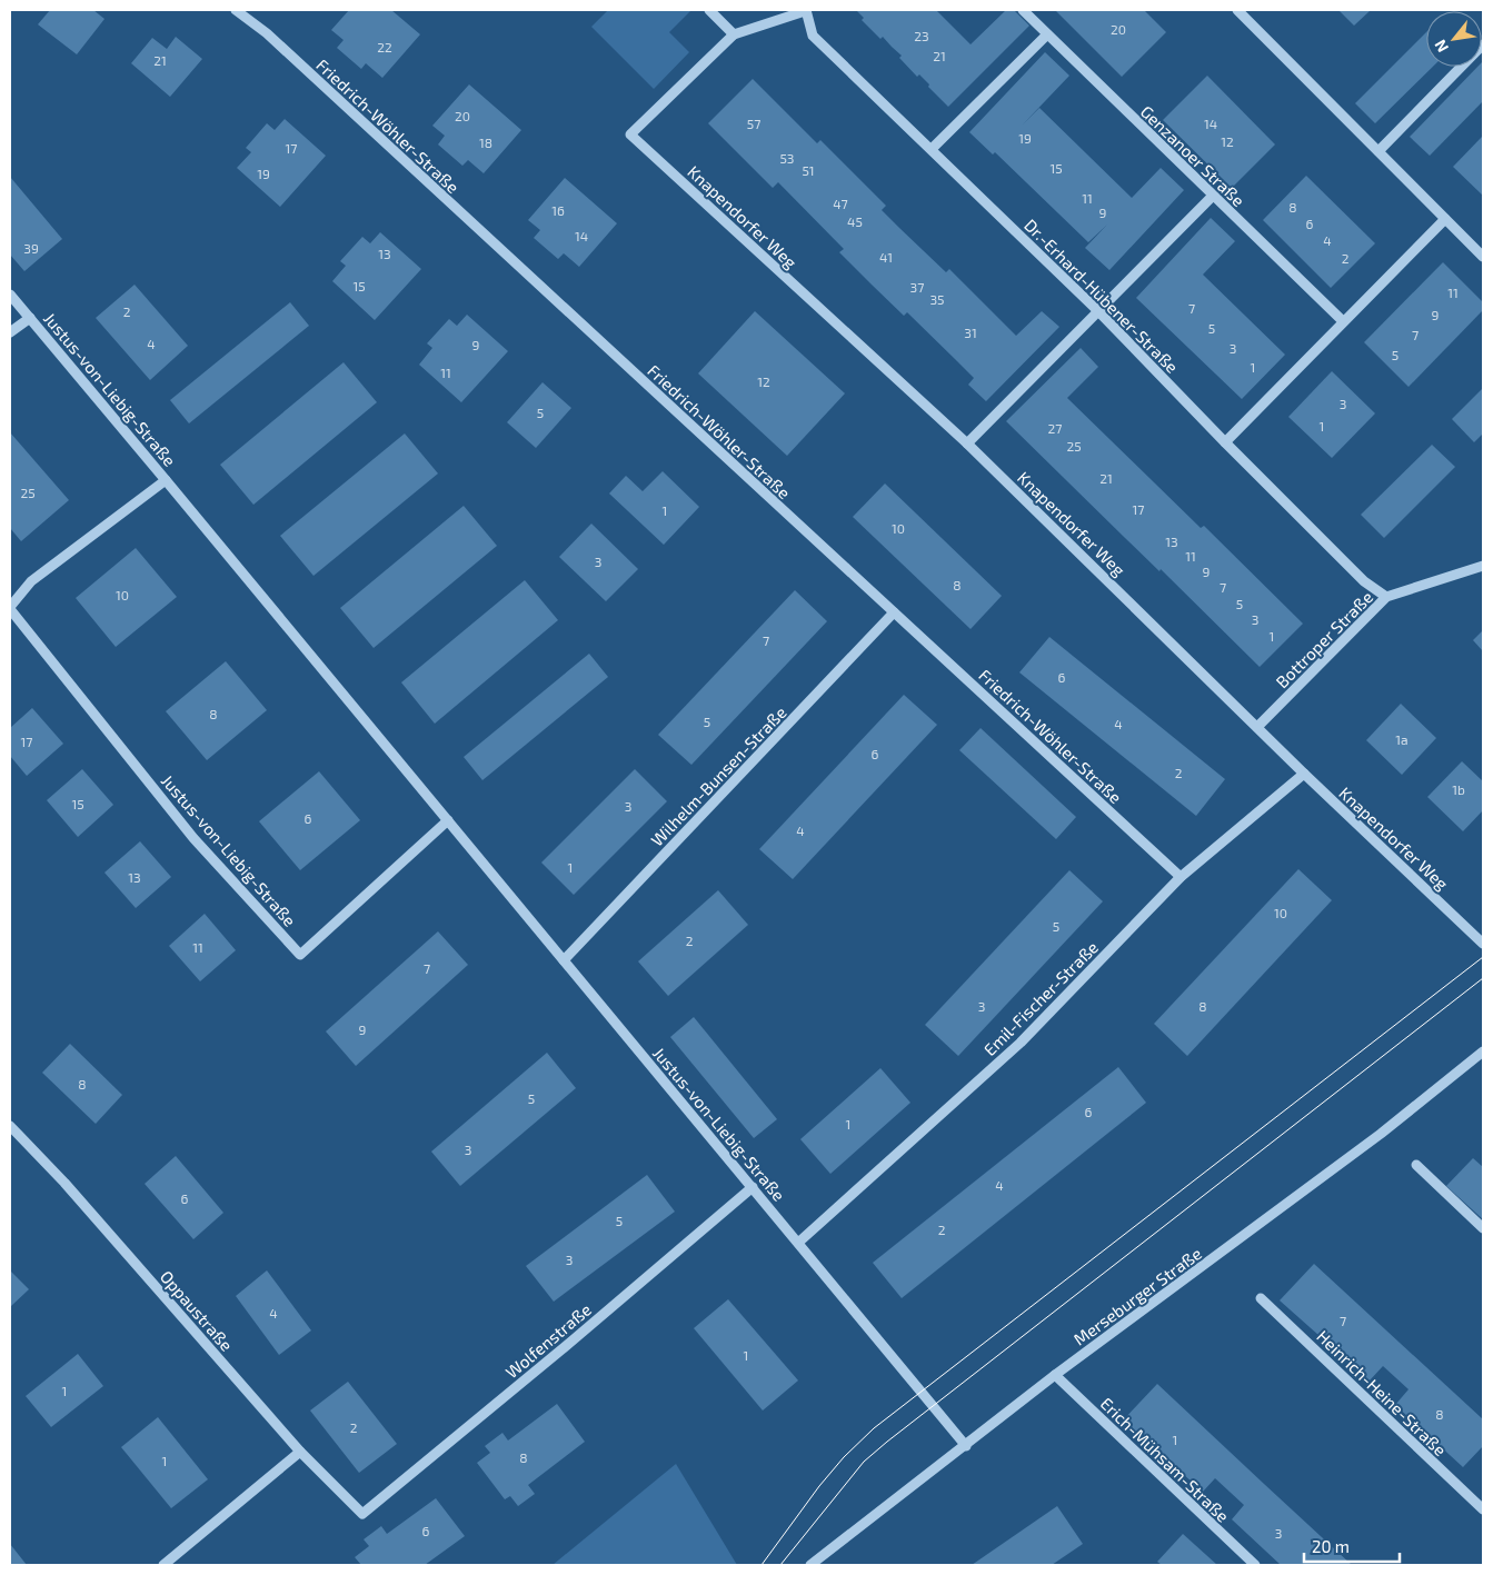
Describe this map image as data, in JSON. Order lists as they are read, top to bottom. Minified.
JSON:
{"streets":{"street":["Friedrich-Wöhler-Straße","Genzanoer Straße","Knapendorfer Weg","Dr.-Erhard-Hübener-Straße","Justus-von-Liebig-Straße","Bottroper Straße","Wilhelm-Bunsen-Straße","Emil-Fischer-Straße","Merseburger Straße","Oppaustraße","Wolfenstraße","Heinrich-Heine-Straße","Erich-Mühsam-Straße"]},"crossings":[["Friedrich-Wöhler-Straße","Wilhelm-Bunsen-Straße"],["Friedrich-Wöhler-Straße","Emil-Fischer-Straße"],["Knapendorfer Weg","Bottroper Straße"],["Knapendorfer Weg","Emil-Fischer-Straße"],["Dr.-Erhard-Hübener-Straße","Bottroper Straße"],["Justus-von-Liebig-Straße","Wilhelm-Bunsen-Straße"],["Justus-von-Liebig-Straße","Emil-Fischer-Straße"],["Justus-von-Liebig-Straße","Merseburger Straße"],["Justus-von-Liebig-Straße","Wolfenstraße"],["Merseburger Straße","Erich-Mühsam-Straße"],["Oppaustraße","Wolfenstraße"]],"house_numbers":["20","23","22","21","21","20","57","14","19","12","18","17","53","15","51","19","11","47","8","16","9","45","6","14","4","39","13","41","2","15","37","11","35","7","2","9","5","31","7","4","9","3","5","1","11","12","3","5","1","27","25","21","25","17","1","10","13","11","3","9","8","7","10","5","3","1","7","6","8","5","4","1a","17","6","2","1b","15","3","6","4","1","13","10","5","2","11","7","3","8","9","8","5","6","1","3","4","6","5","2","3","4","7","1","1","8","2","1","8","1","6","3"],"scale_bar":"20 m","north":"bottom left"}
